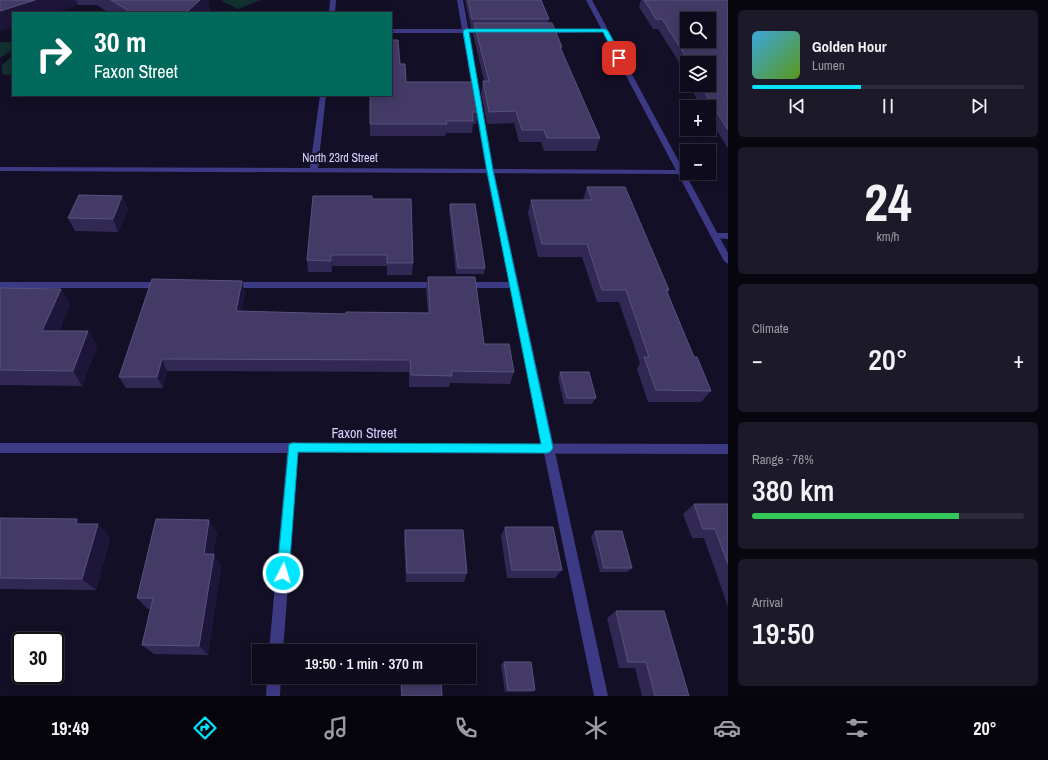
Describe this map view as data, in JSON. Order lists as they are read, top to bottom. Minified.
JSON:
{"streets":{"street":["North 23rd Street","Faxon Street"]},"page":{"map_buttons":["+","−"],"turn":["30 m","Faxon Street"],"song":["Golden Hour","Lumen"],"tile":[["24","km/h"],"Climate",["Range · 76%","380 km"],["Arrival","19:50"]],"heat":["−","20°","+"],"limit":"30","trip":"19:50 · 1 min · 370 m","tabs":["19:49","20°"]}}
